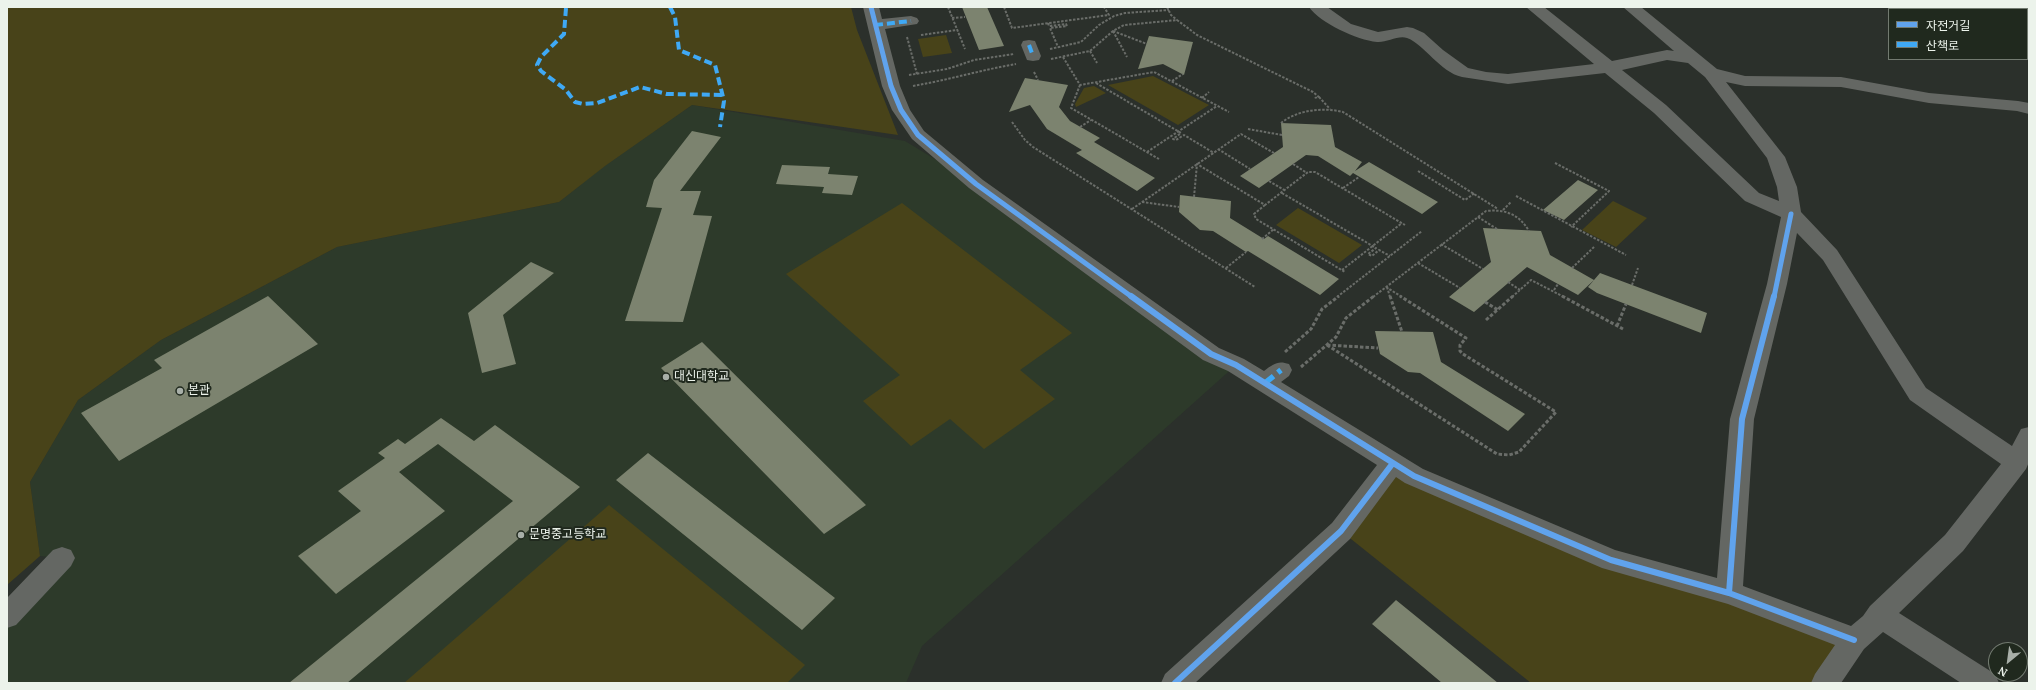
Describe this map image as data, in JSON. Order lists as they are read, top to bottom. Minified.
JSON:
{"places":["대신대학교","본관","문명중고등학교"],"legend":["자전거길","산책로"],"north":"bottom left"}
